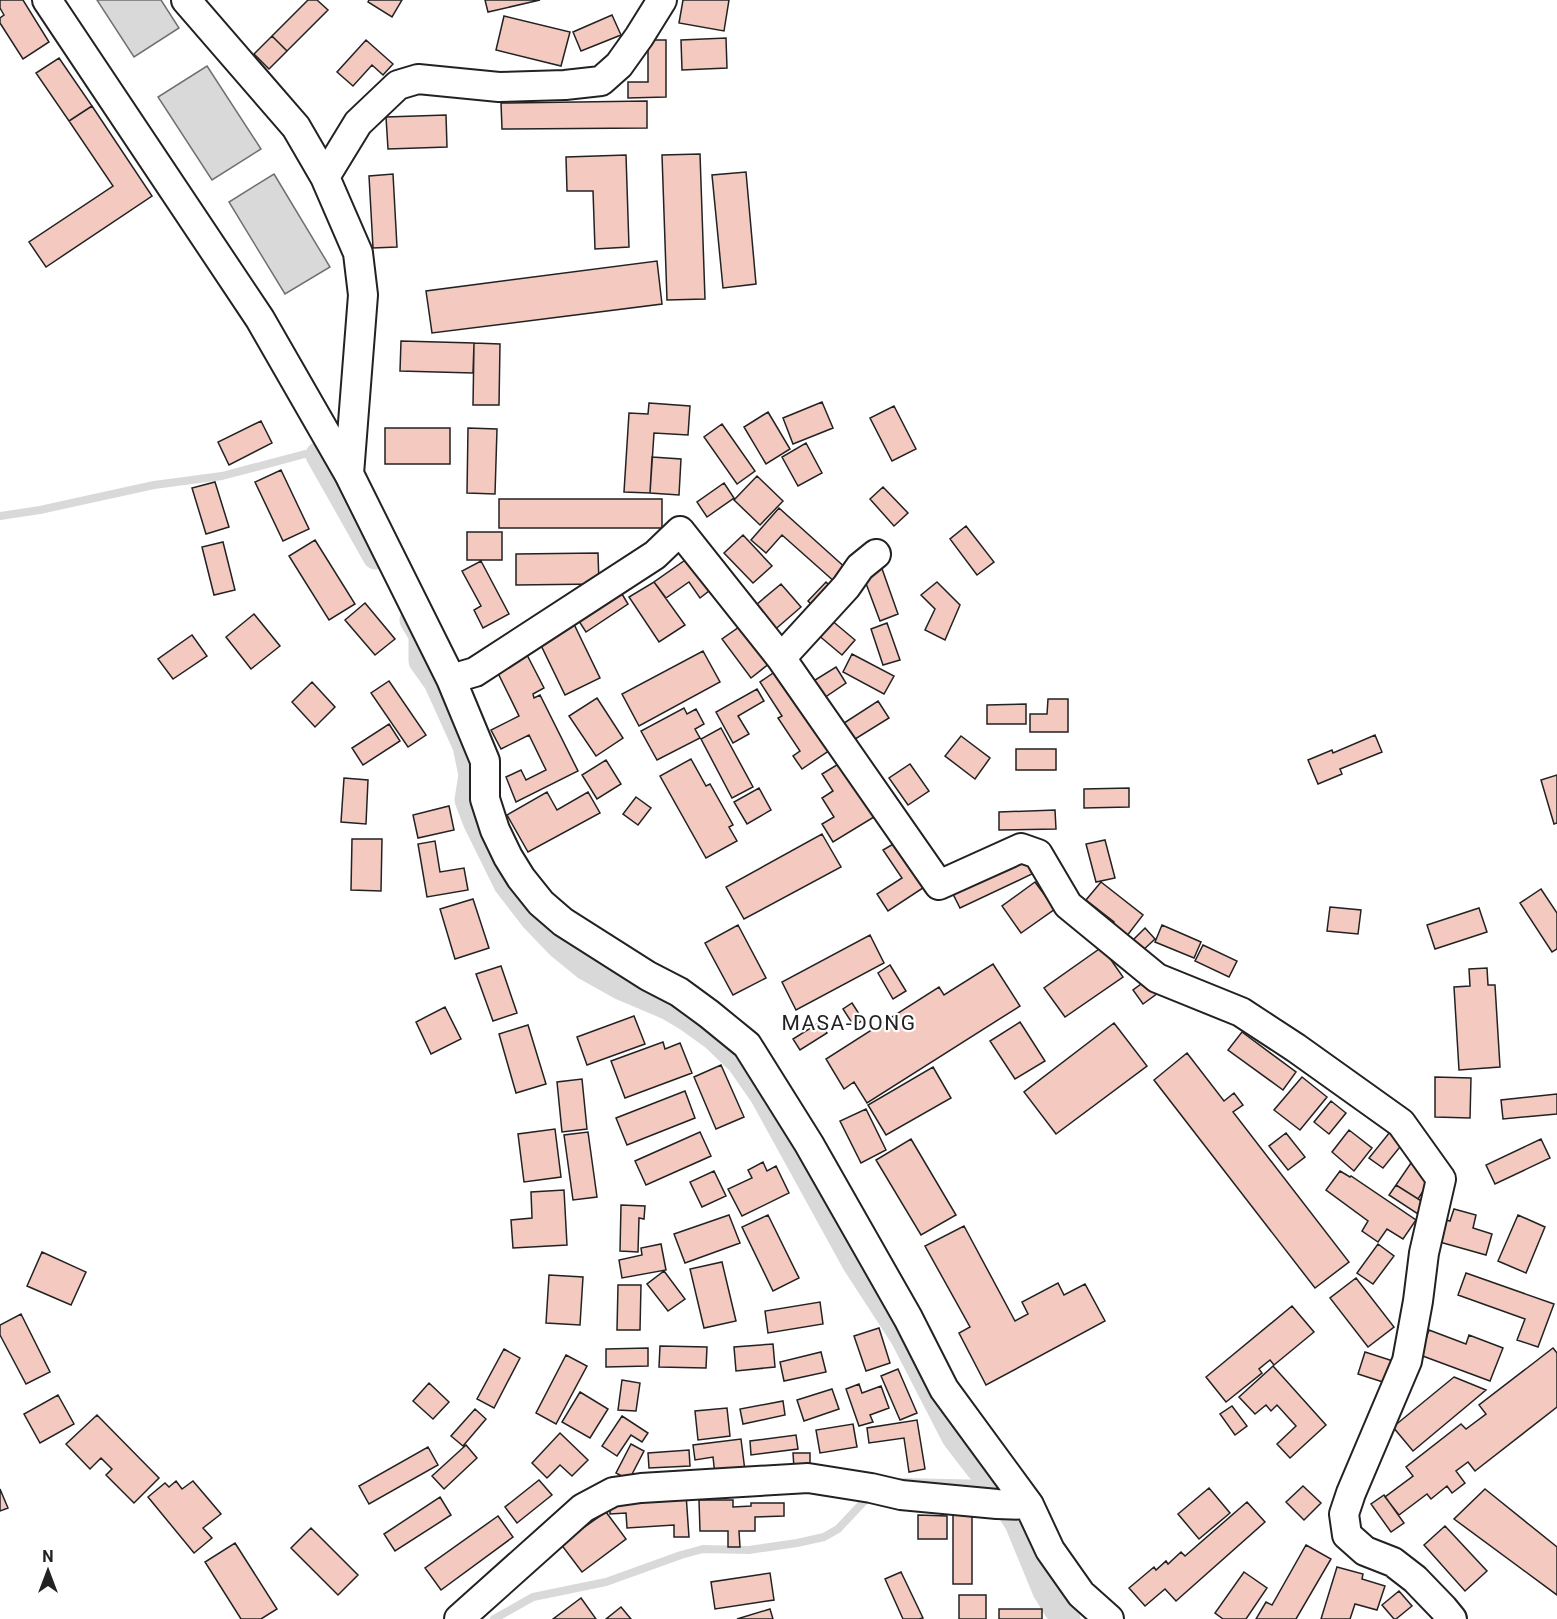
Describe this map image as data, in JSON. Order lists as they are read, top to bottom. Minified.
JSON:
{"districts":["MASA-DONG"],"north":"top"}
